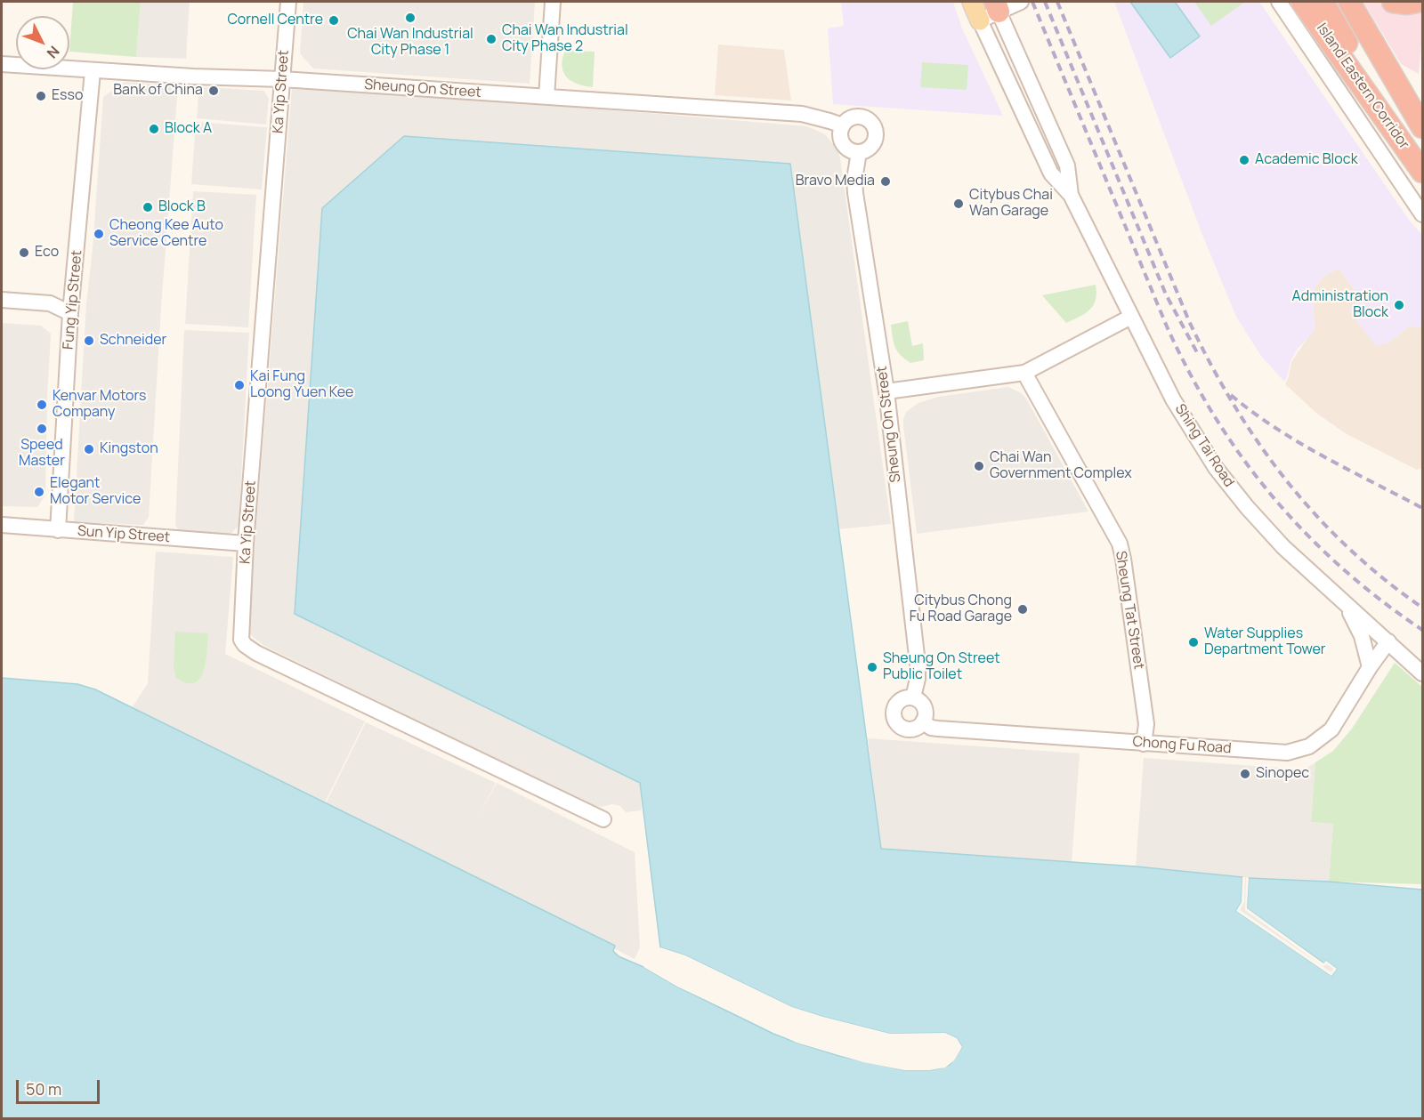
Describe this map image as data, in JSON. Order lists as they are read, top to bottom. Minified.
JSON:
{"streets":{"highway":["Island Eastern Corridor"],"street":["Sheung On Street","Ka Yip Street","Fung Yip Street","Shing Tai Road","Sun Yip Street","Sheung Tat Street","Chong Fu Road"]},"crossings":[["Sheung On Street","Ka Yip Street"],["Sheung On Street","Fung Yip Street"],["Sheung On Street","Chong Fu Road"],["Ka Yip Street","Sun Yip Street"],["Fung Yip Street","Sun Yip Street"],["Shing Tai Road","Chong Fu Road"],["Sheung Tat Street","Chong Fu Road"]],"places":["Chai Wan Industrial City Phase 1","Cornell Centre","Chai Wan Industrial City Phase 2","Bank of China","Esso","Block A","Academic Block","Bravo Media","Citybus Chai Wan Garage","Block B","Cheong Kee Auto Service Centre","Eco","Administration Block","Schneider","Kai Fung Loong Yuen Kee","Kenvar Motors Company","Speed Master","Kingston","Chai Wan Government Complex","Elegant Motor Service","Citybus Chong Fu Road Garage","Water Supplies Department Tower","Sheung On Street Public Toilet","Sinopec"],"scale_bar":"50 m","north":"bottom right"}
